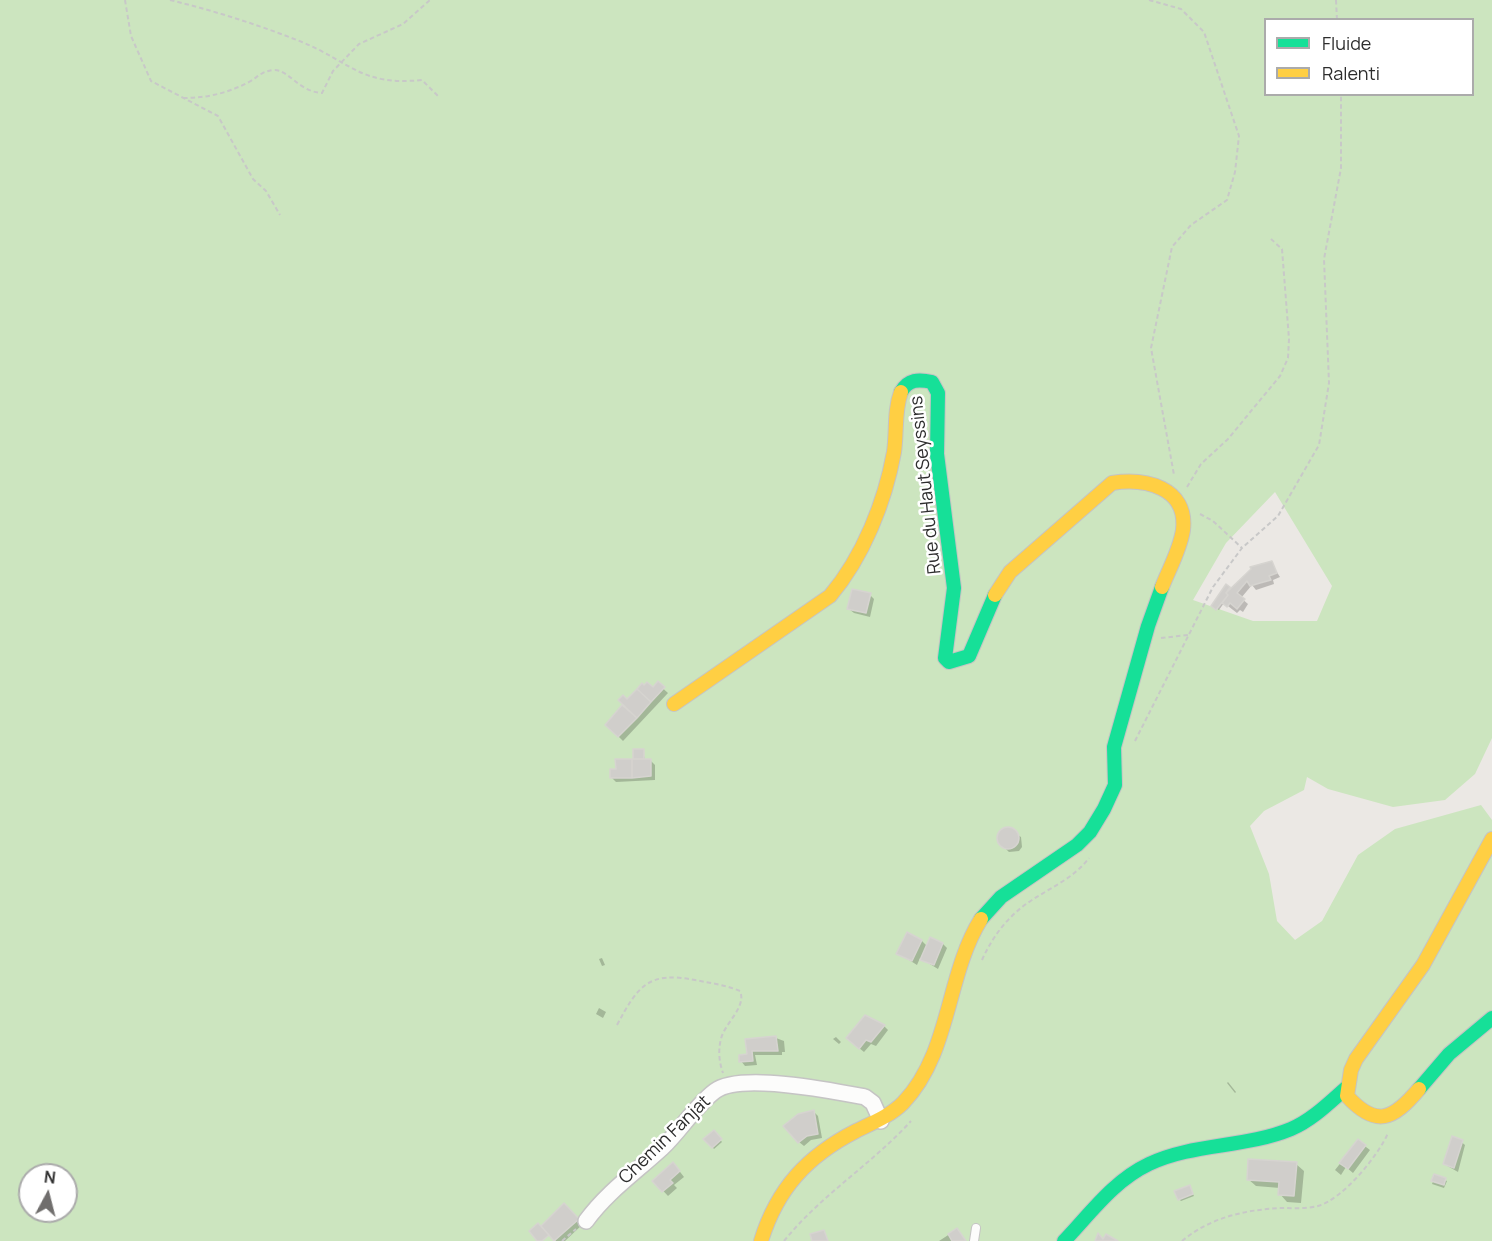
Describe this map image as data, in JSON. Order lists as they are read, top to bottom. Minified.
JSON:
{"streets":{"street":["Rue du Haut Seyssins","Chemin Fanjat"]},"legend":["Fluide","Ralenti"],"north":"top"}
